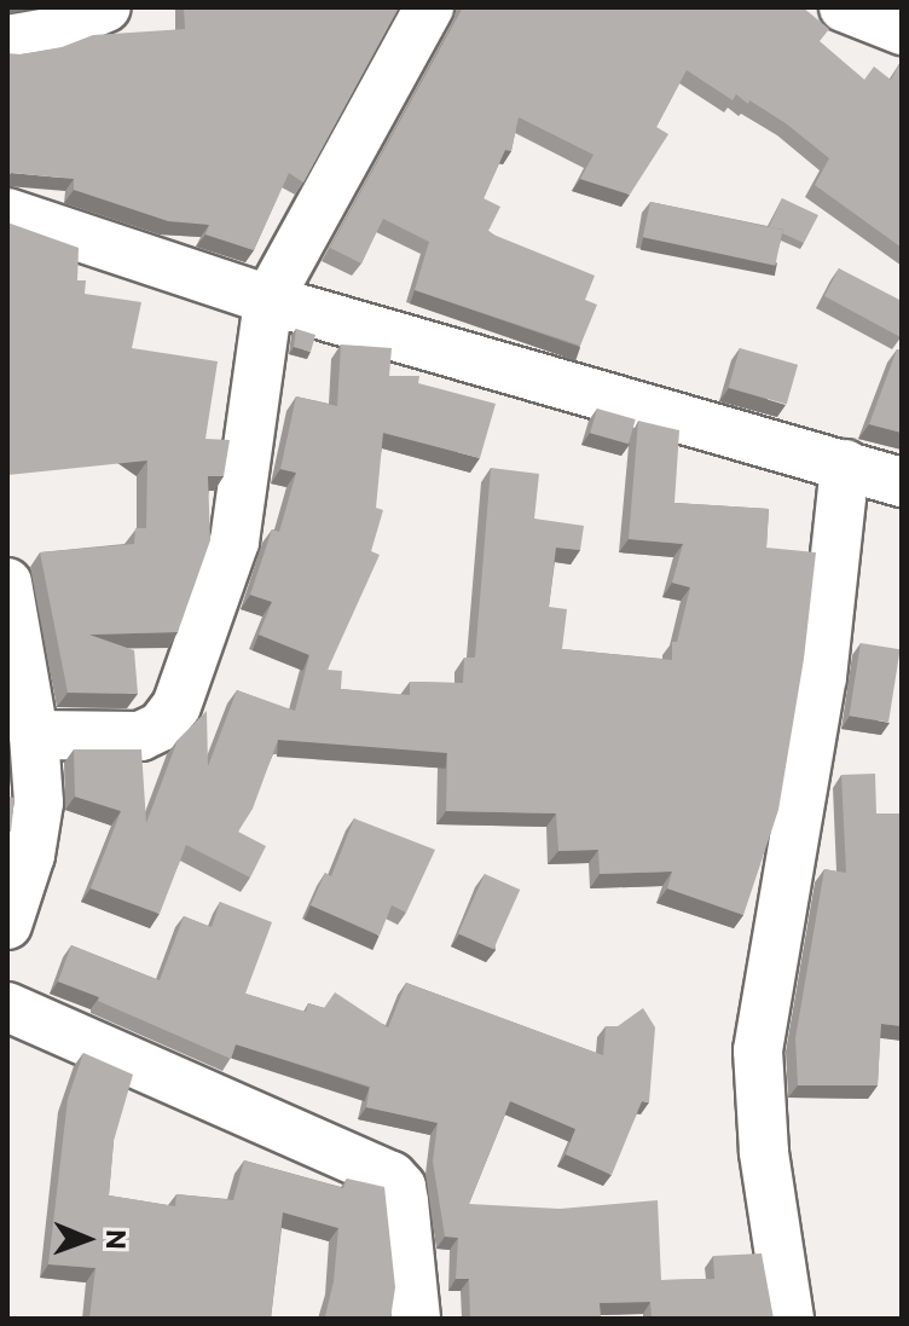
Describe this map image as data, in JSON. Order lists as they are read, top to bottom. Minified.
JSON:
{"north":"right"}
